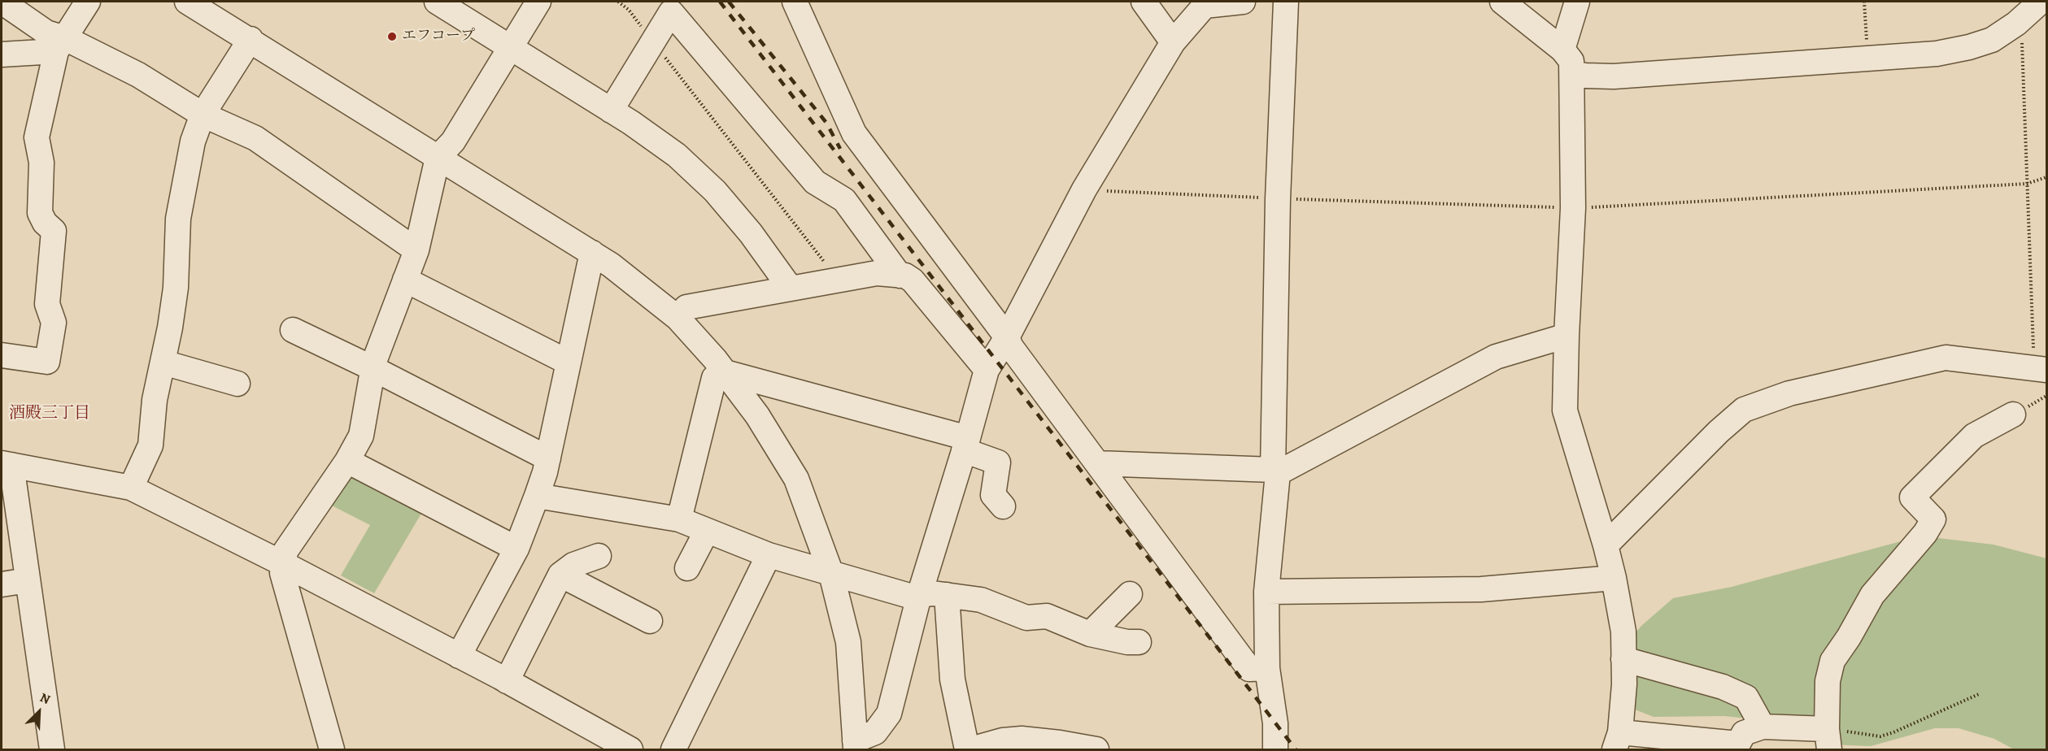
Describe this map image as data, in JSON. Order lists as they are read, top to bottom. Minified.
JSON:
{"districts":["酒殿三丁目"],"places":["エフコープ"],"north":"top right"}
